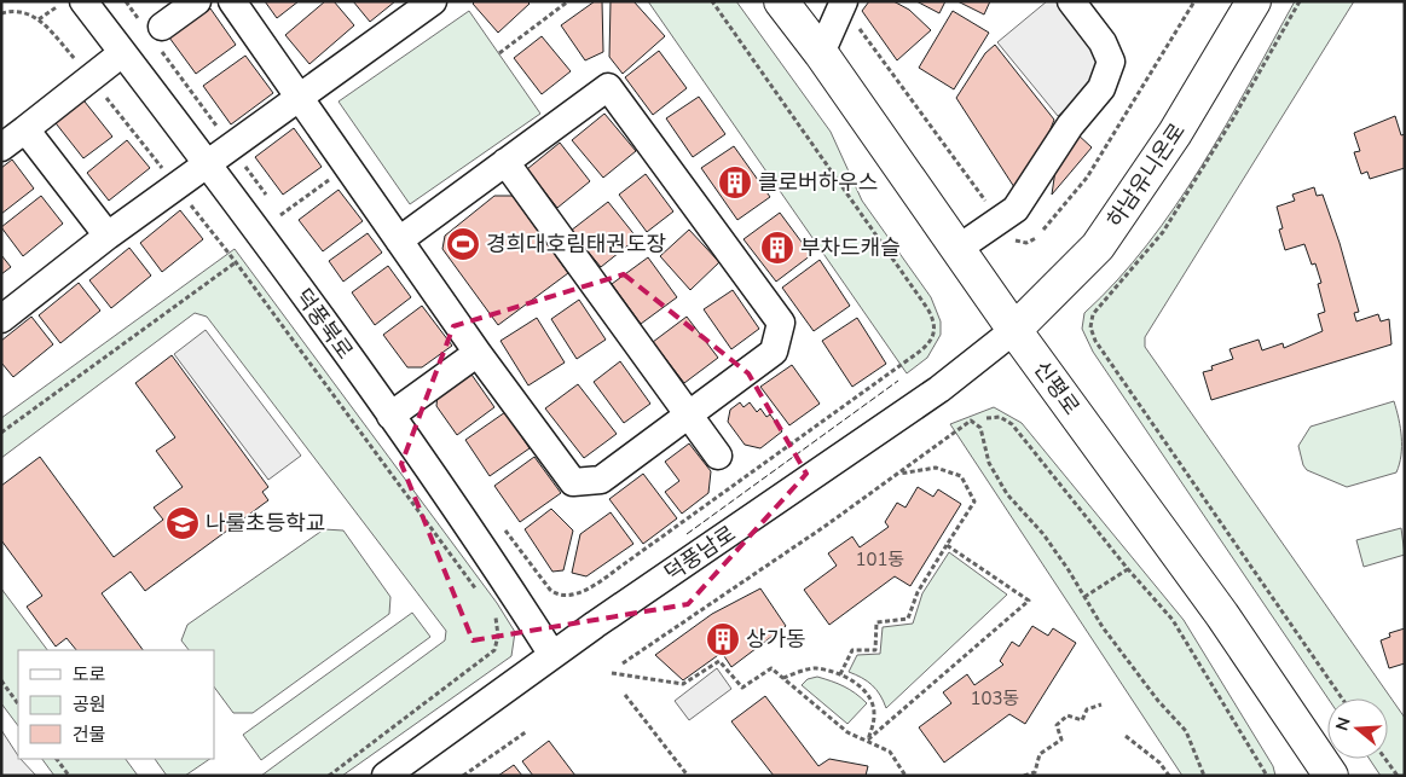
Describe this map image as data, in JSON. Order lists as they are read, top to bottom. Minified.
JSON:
{"streets":{"main road":["하남유니온로","신평로"],"street":["덕풍북로","덕풍남로"]},"crossings":[["하남유니온로","신평로"],["하남유니온로","덕풍남로"],["덕풍북로","덕풍남로"],["신평로","덕풍남로"]],"places":{"building":["클로버하우스","부차드캐슬","상가동"],"sports":["경희대호림태권도장"],"school or university":["나룰초등학교"]},"house_numbers":["101동","103동"],"legend":["도로","공원","건물"],"north":"left"}
